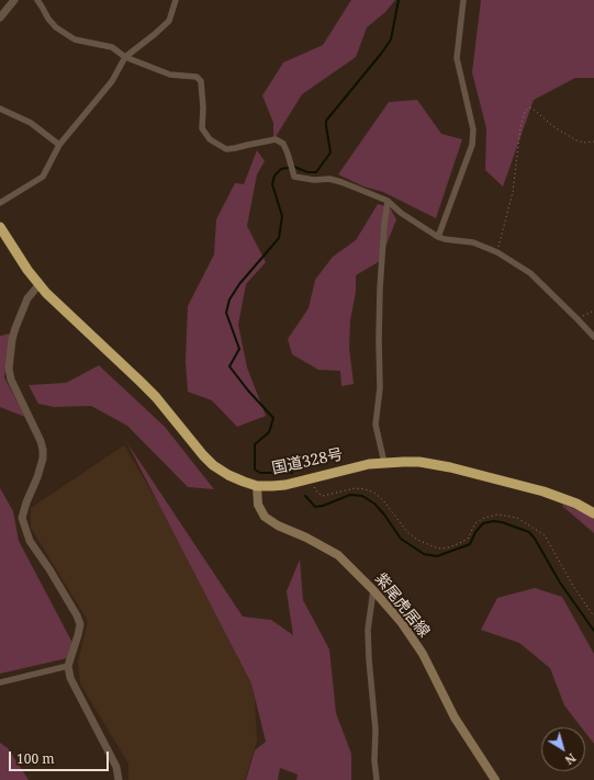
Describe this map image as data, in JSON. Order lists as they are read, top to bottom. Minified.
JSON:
{"streets":{"highway":["国道328号"],"main road":["紫尾虎居線"]},"crossings":[["国道328号","紫尾虎居線"]],"scale_bar":"100 m","north":"bottom right"}
